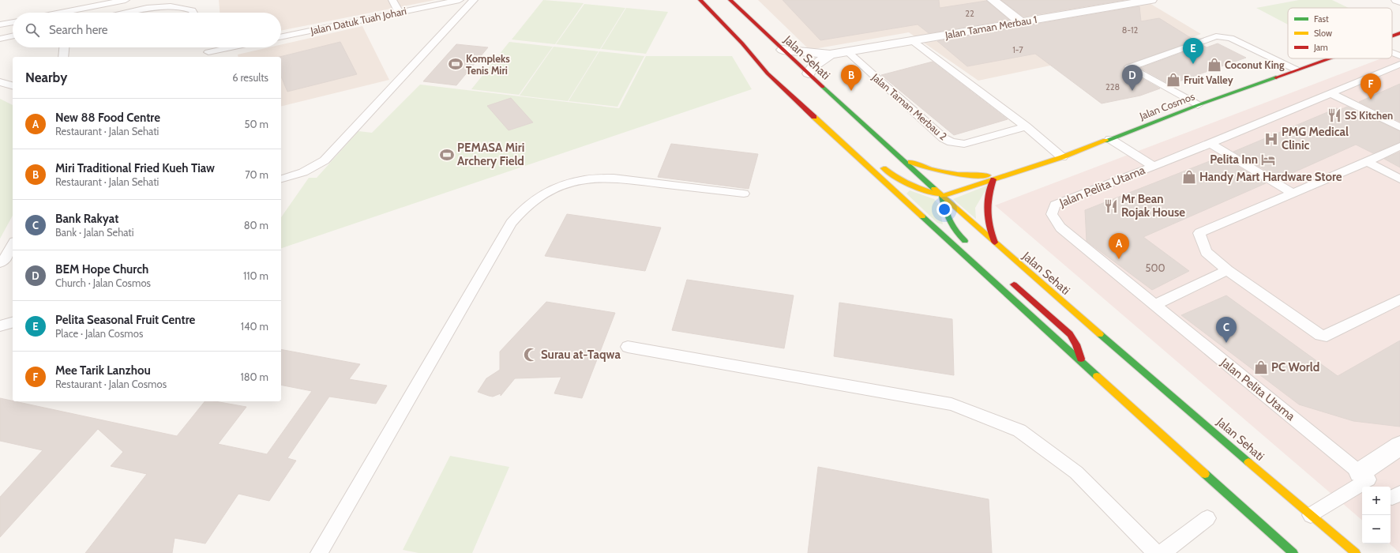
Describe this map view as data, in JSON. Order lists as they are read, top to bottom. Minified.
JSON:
{"streets":{"main road":["Jalan Sehati","Jalan Cosmos"],"street":["Jalan Taman Merbau 1"],"lane":["Jalan Datuk Tuah Johari","Jalan Taman Merbau 2","Jalan Pelita Utama"]},"crossings":[["Jalan Taman Merbau 1","Jalan Taman Merbau 2"],["Jalan Sehati","Jalan Cosmos"]],"places":{"sports":["Kompleks Tenis Miri","PEMASA Miri Archery Field"],"shop":["Coconut King","Fruit Valley","Handy Mart Hardware Store","PC World"],"restaurant":["SS Kitchen","Mr Bean Rojak House"],"hospital":["PMG Medical Clinic"],"hotel":["Pelita Inn"],"mosque":["Surau at-Taqwa"]},"house_numbers":["22","8-12","1-7","228","500"],"legend":["Fast","Slow","Jam"],"page":{"search":"Search here","pins":["E","B","D","F","A","C"],"heading":["Nearby","6 results"],"list":[{"mark":"A","name":"New 88 Food Centre","note":"Restaurant · Jalan Sehati","value":"50 m"},{"mark":"B","name":"Miri Traditional Fried Kueh Tiaw","note":"Restaurant · Jalan Sehati","value":"70 m"},{"mark":"C","name":"Bank Rakyat","note":"Bank · Jalan Sehati","value":"80 m"},{"mark":"D","name":"BEM Hope Church","note":"Church · Jalan Cosmos","value":"110 m"},{"mark":"E","name":"Pelita Seasonal Fruit Centre","note":"Place · Jalan Cosmos","value":"140 m"},{"mark":"F","name":"Mee Tarik Lanzhou","note":"Restaurant · Jalan Cosmos","value":"180 m"}],"map_buttons":["+","−"]}}
